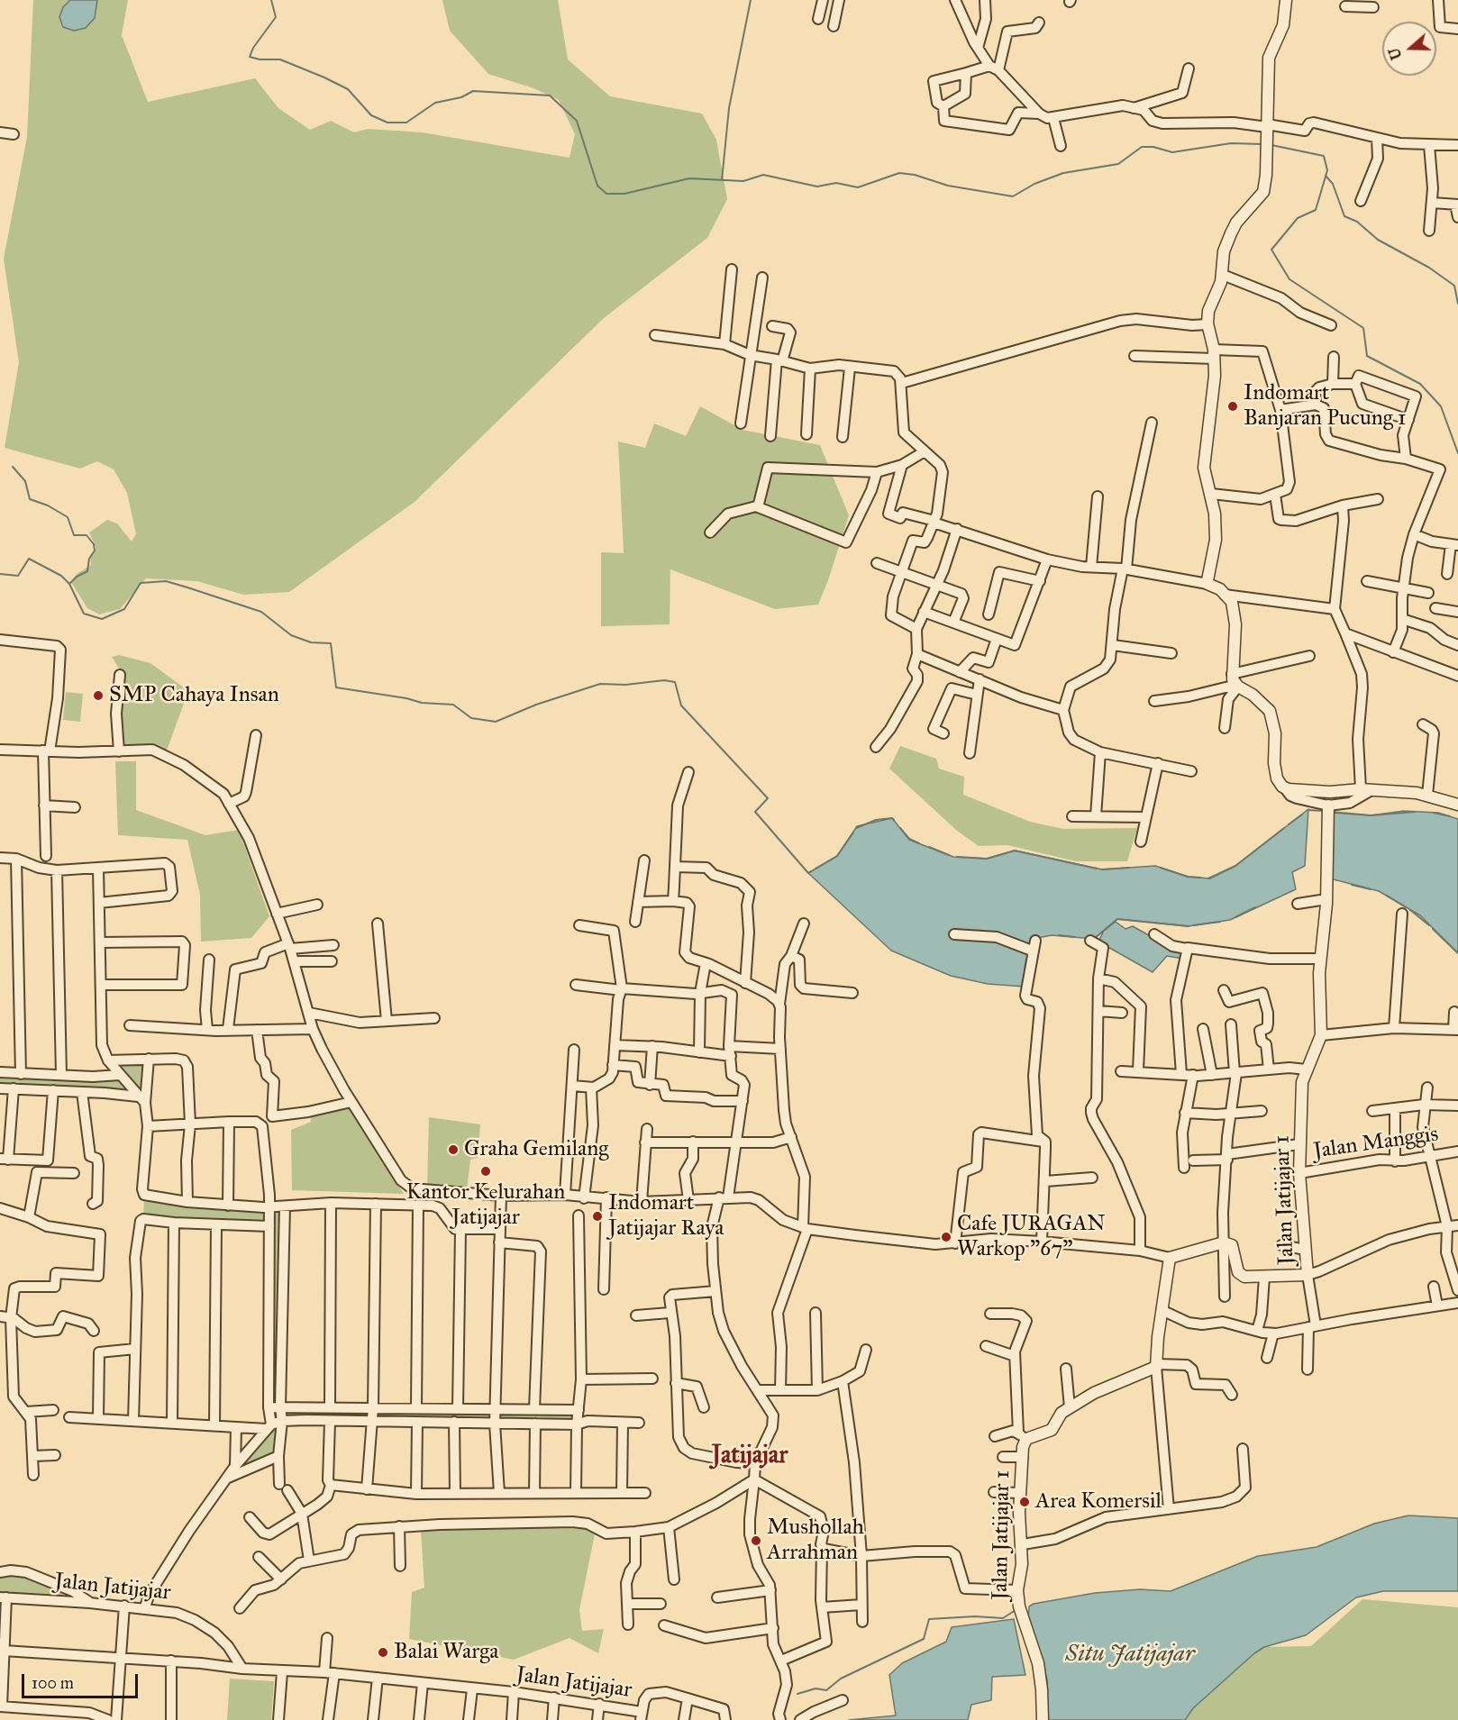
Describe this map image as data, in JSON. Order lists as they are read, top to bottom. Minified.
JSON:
{"streets":{"street":["Jalan Manggis","Jalan Jatijajar 1","Jalan Jatijajar"]},"crossings":[["Jalan Manggis","Jalan Jatijajar 1"]],"districts":["Jatijajar"],"water":["Situ Jatijajar"],"places":["Indomart Banjaran Pucung 1","SMP Cahaya Insan","Graha Gemilang","Kantor Kelurahan Jatijajar","Indomart Jatijajar Raya","Cafe JURAGAN Warkop \"67\"","Area Komersil","Mushollah Arrahman","Balai Warga"],"scale_bar":"100 m","north":"left"}
